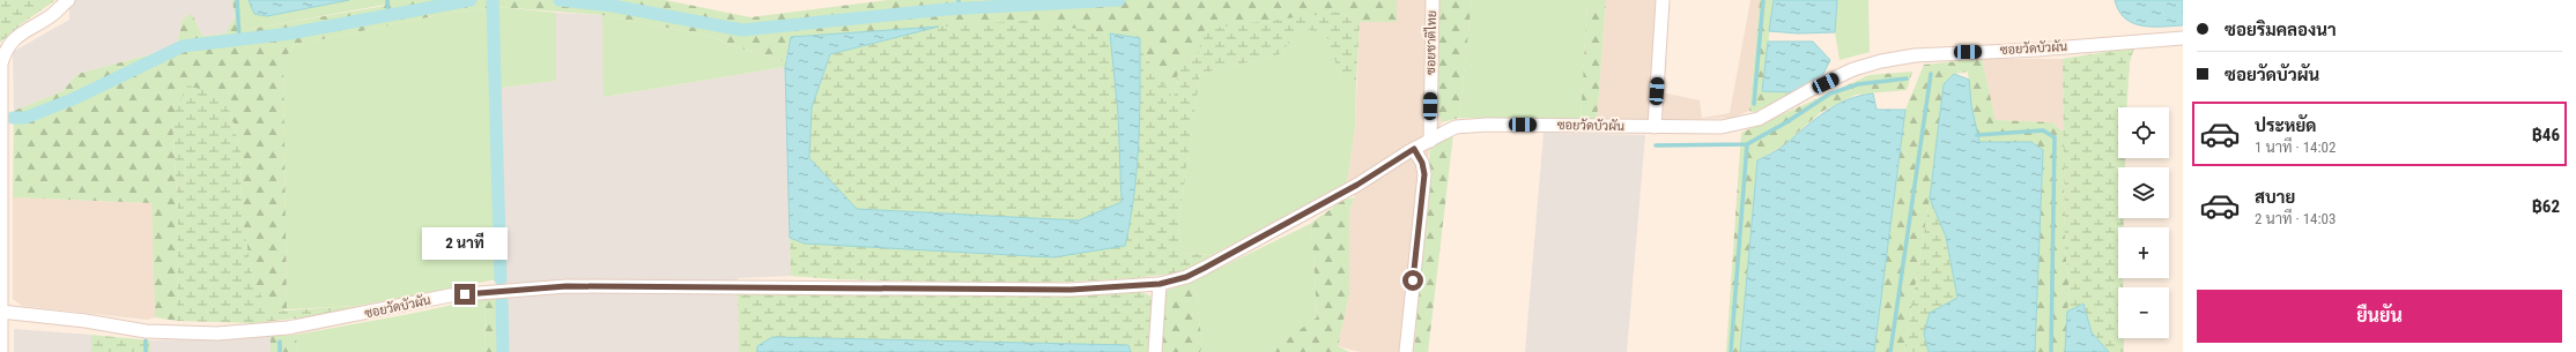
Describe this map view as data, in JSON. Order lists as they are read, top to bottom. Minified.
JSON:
{"streets":{"street":["ซอยชาติไทย","ซอยวัดบัวผัน"]},"crossings":[["ซอยชาติไทย","ซอยวัดบัวผัน"]],"page":{"banner":["ซอยริมคลองนา","ซอยวัดบัวผัน"],"list":[{"name":"ประหยัด","note":"1 นาที · 14:02","value":"฿46"},{"name":"สบาย","note":"2 นาที · 14:03","value":"฿62"}],"map_buttons":["+","−"],"bubble":"2 นาที","buttons":"ยืนยัน"}}
